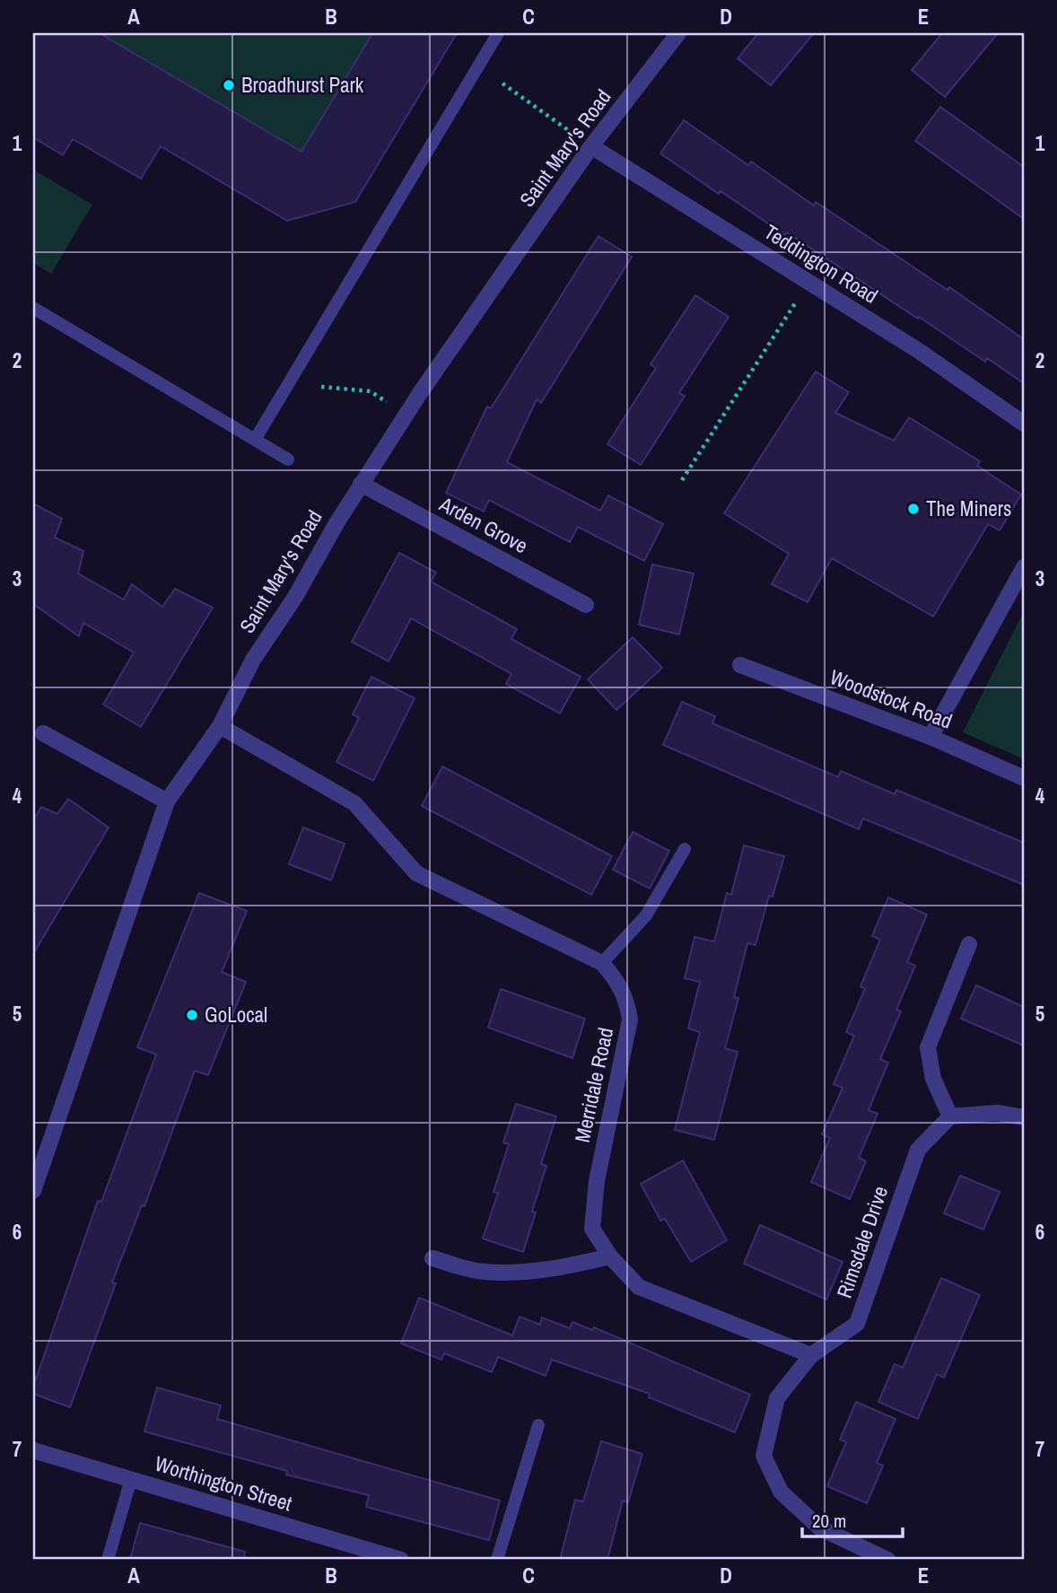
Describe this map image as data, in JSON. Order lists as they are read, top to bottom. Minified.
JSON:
{"streets":{"street":["Saint Mary's Road","Teddington Road","Arden Grove","Woodstock Road","Merridale Road","Rimsdale Drive","Worthington Street"]},"crossings":[["Saint Mary's Road","Teddington Road"],["Saint Mary's Road","Arden Grove"],["Saint Mary's Road","Merridale Road"],["Merridale Road","Rimsdale Drive"]],"places":["Broadhurst Park","The Miners","GoLocal"],"scale_bar":"20 m","grid":{"columns":["A","B","C","D","E"],"rows":["1","2","3","4","5","6","7"]}}
